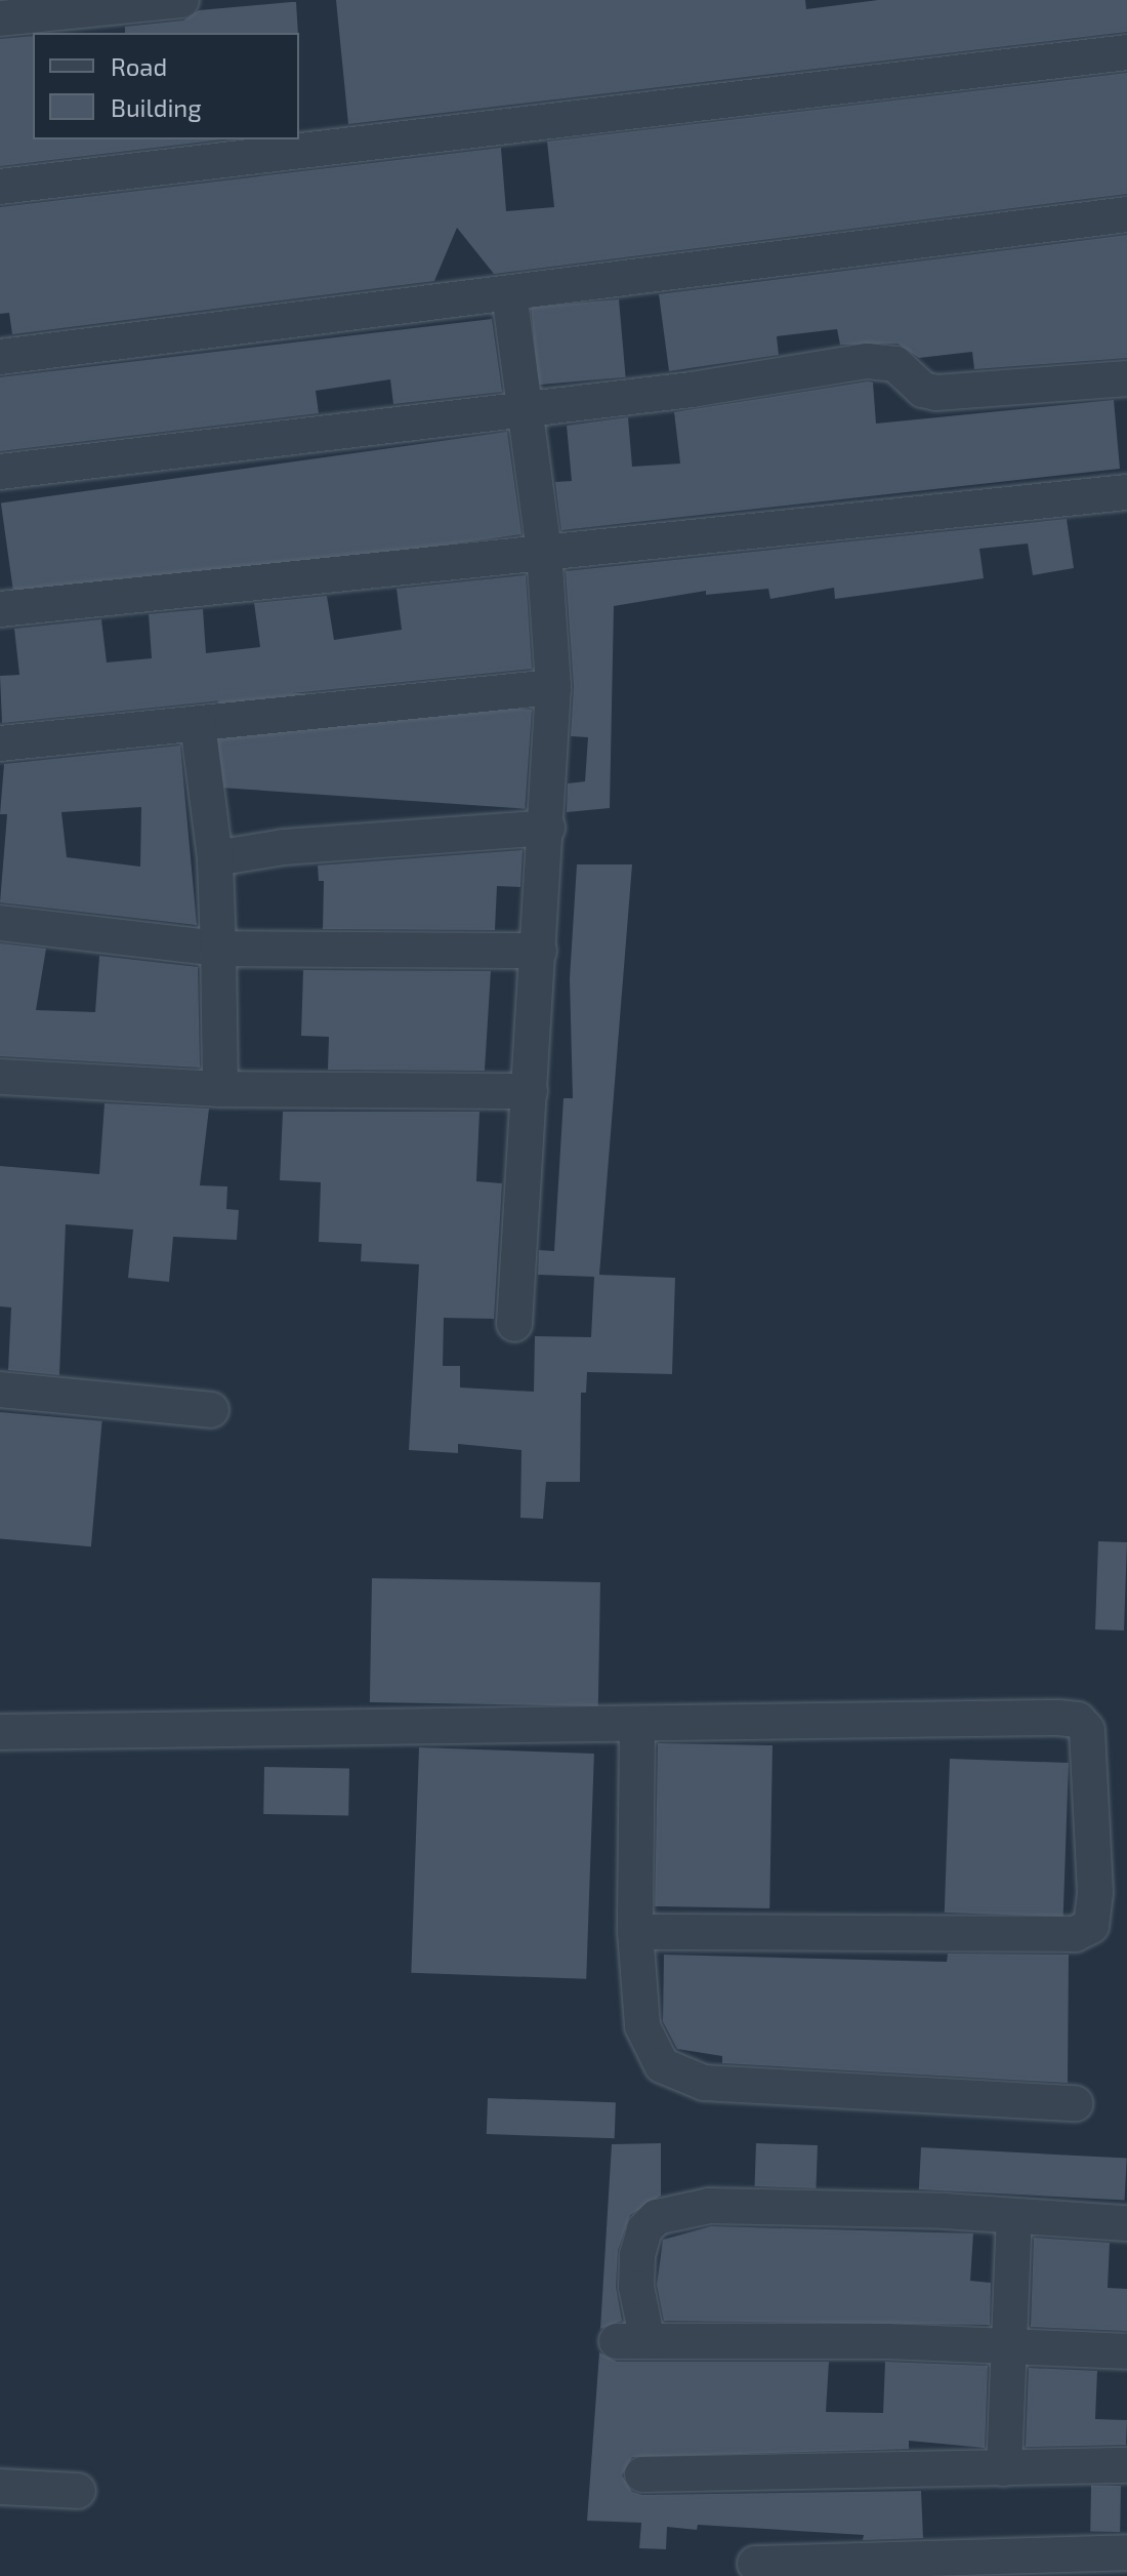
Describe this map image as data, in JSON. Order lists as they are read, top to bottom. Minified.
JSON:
{"legend":["Road","Building"]}
